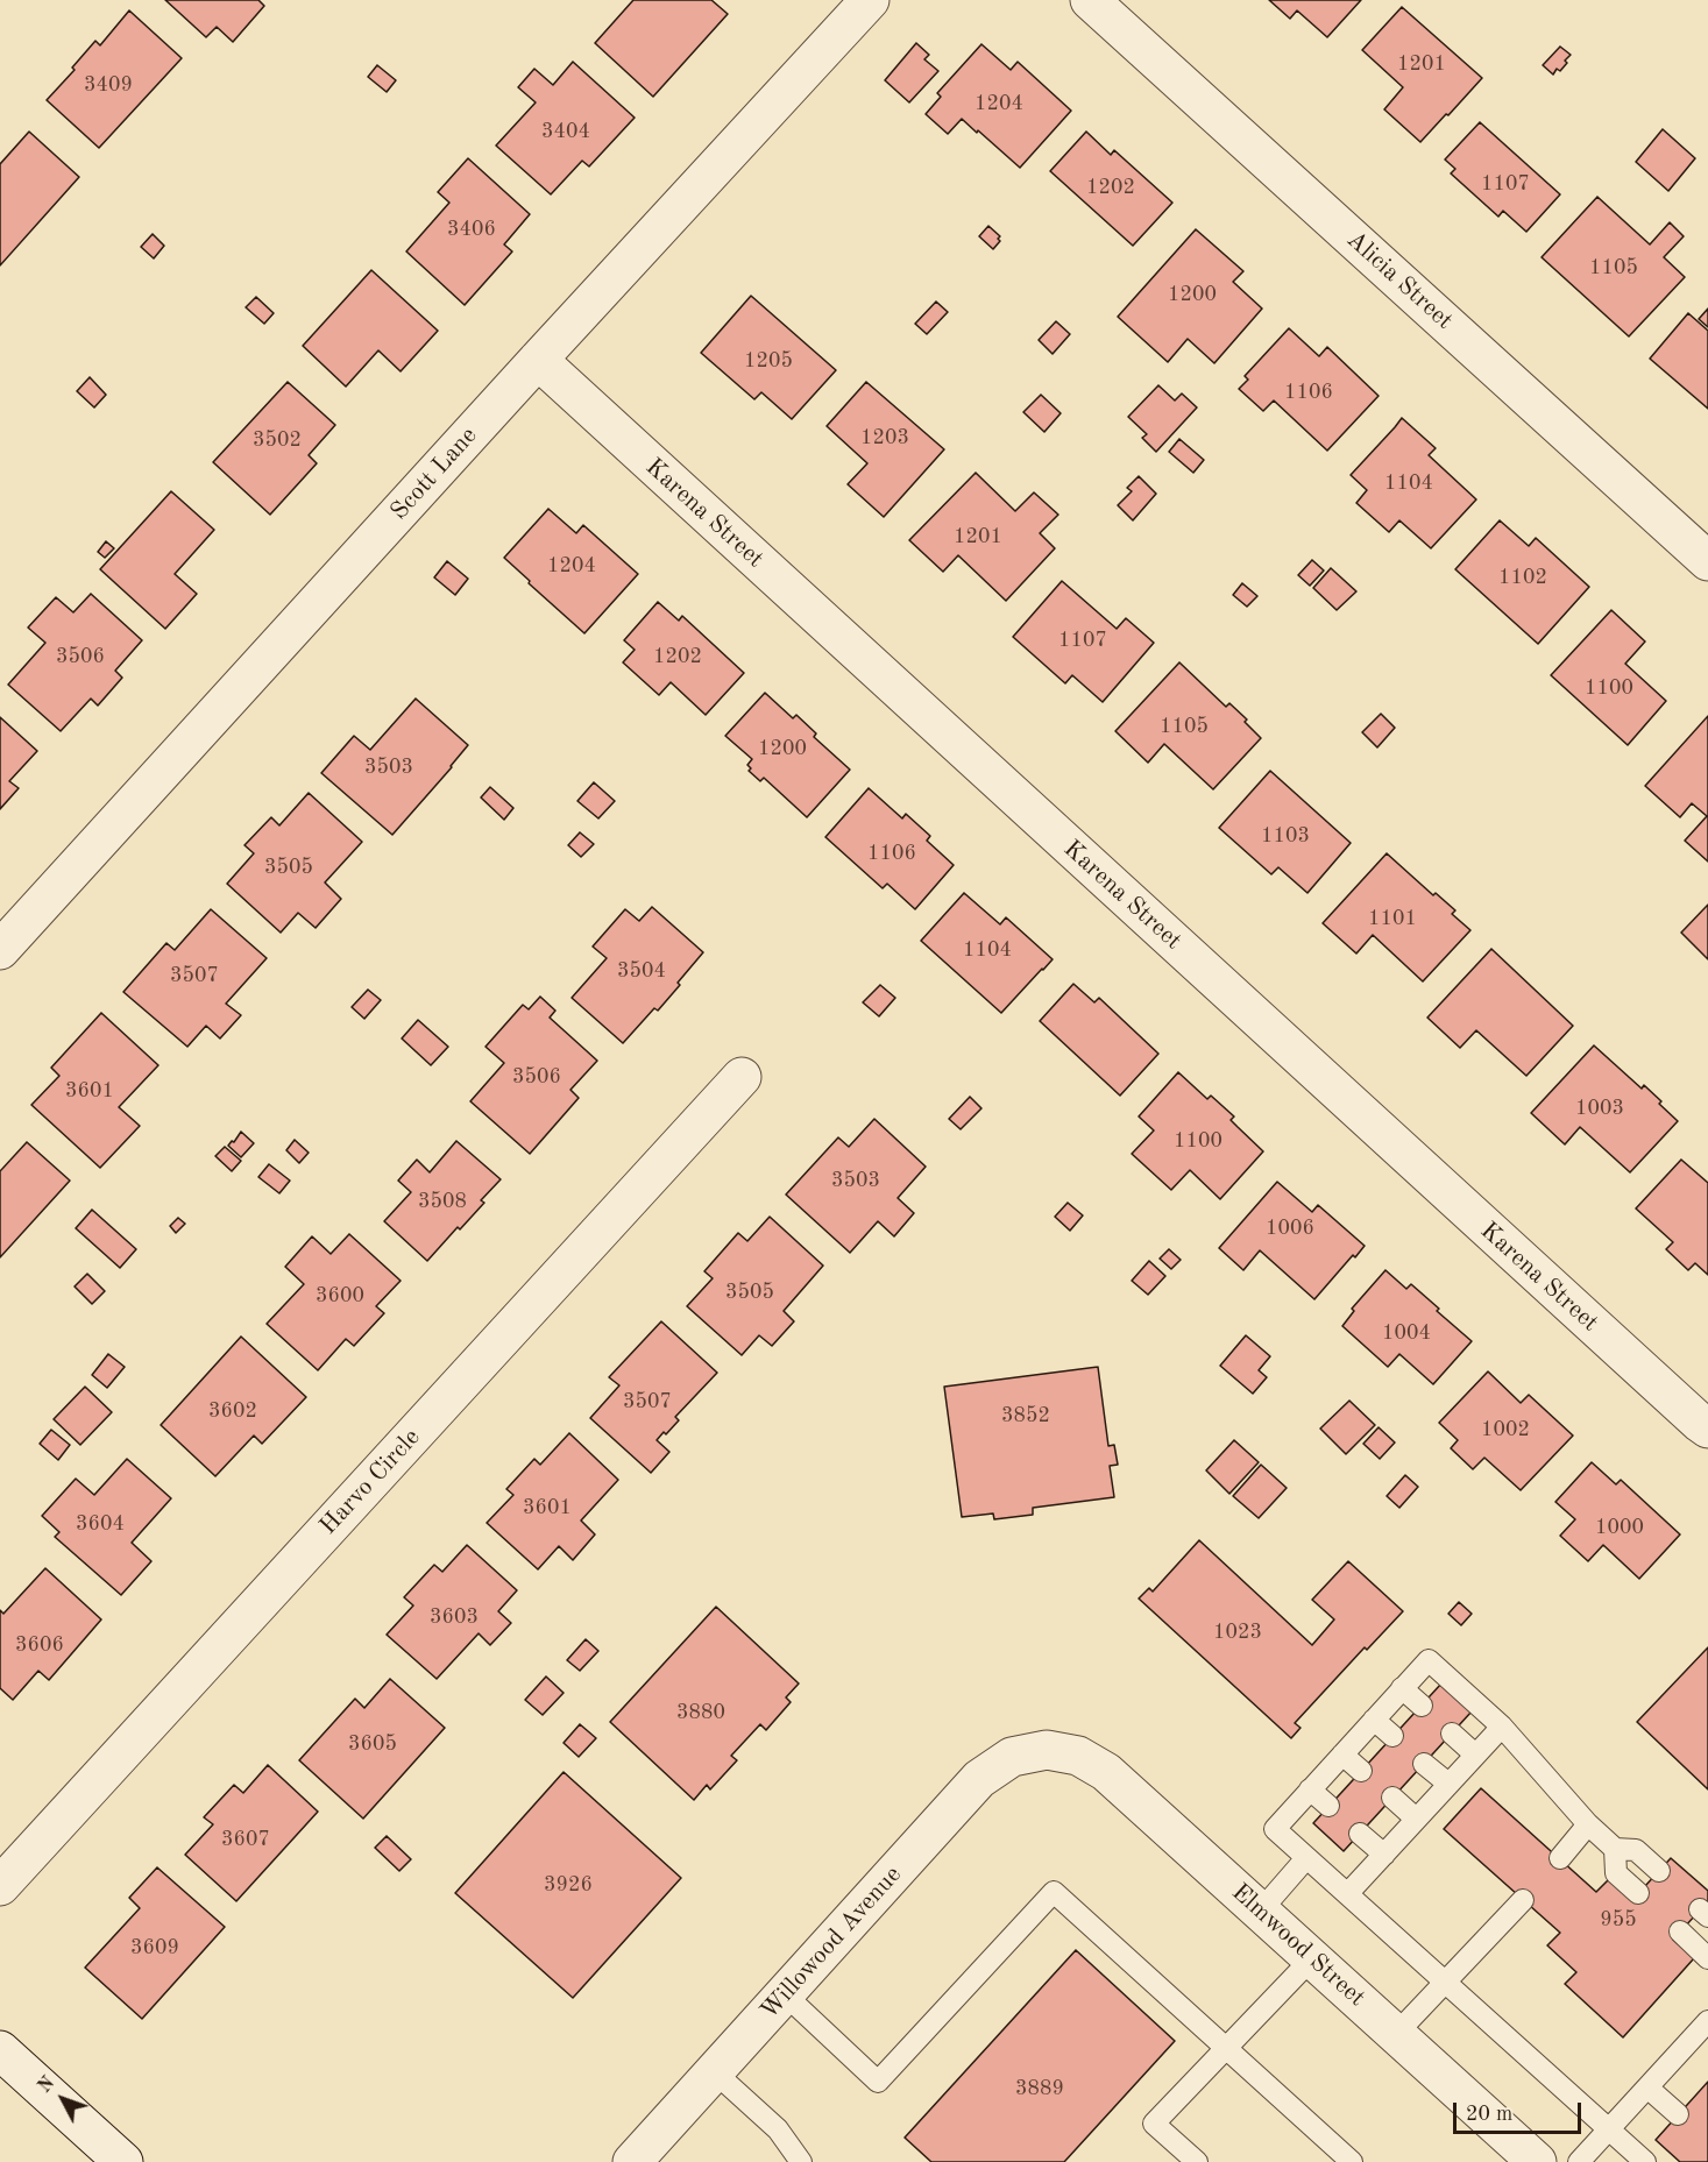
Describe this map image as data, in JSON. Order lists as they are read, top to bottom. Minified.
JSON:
{"streets":{"street":["Alicia Street","Scott Lane","Karena Street","Harvo Circle","Willowood Avenue","Elmwood Street"]},"crossings":[["Scott Lane","Karena Street"],["Willowood Avenue","Elmwood Street"]],"house_numbers":["1201","3409","1204","3404","1107","1202","3406","1105","1200","1205","1106","1203","3502","1104","1201","1204","1102","1107","3506","1202","1100","1105","1200","3503","1103","1106","3505","1101","1104","3504","3507","3506","3601","1003","1100","3503","3508","1006","3505","3600","1004","3507","3602","3852","1002","3601","3604","1000","3603","1023","3606","3880","3605","3607","3926","955","3609","3889"],"scale_bar":"20 m","north":"top left"}
